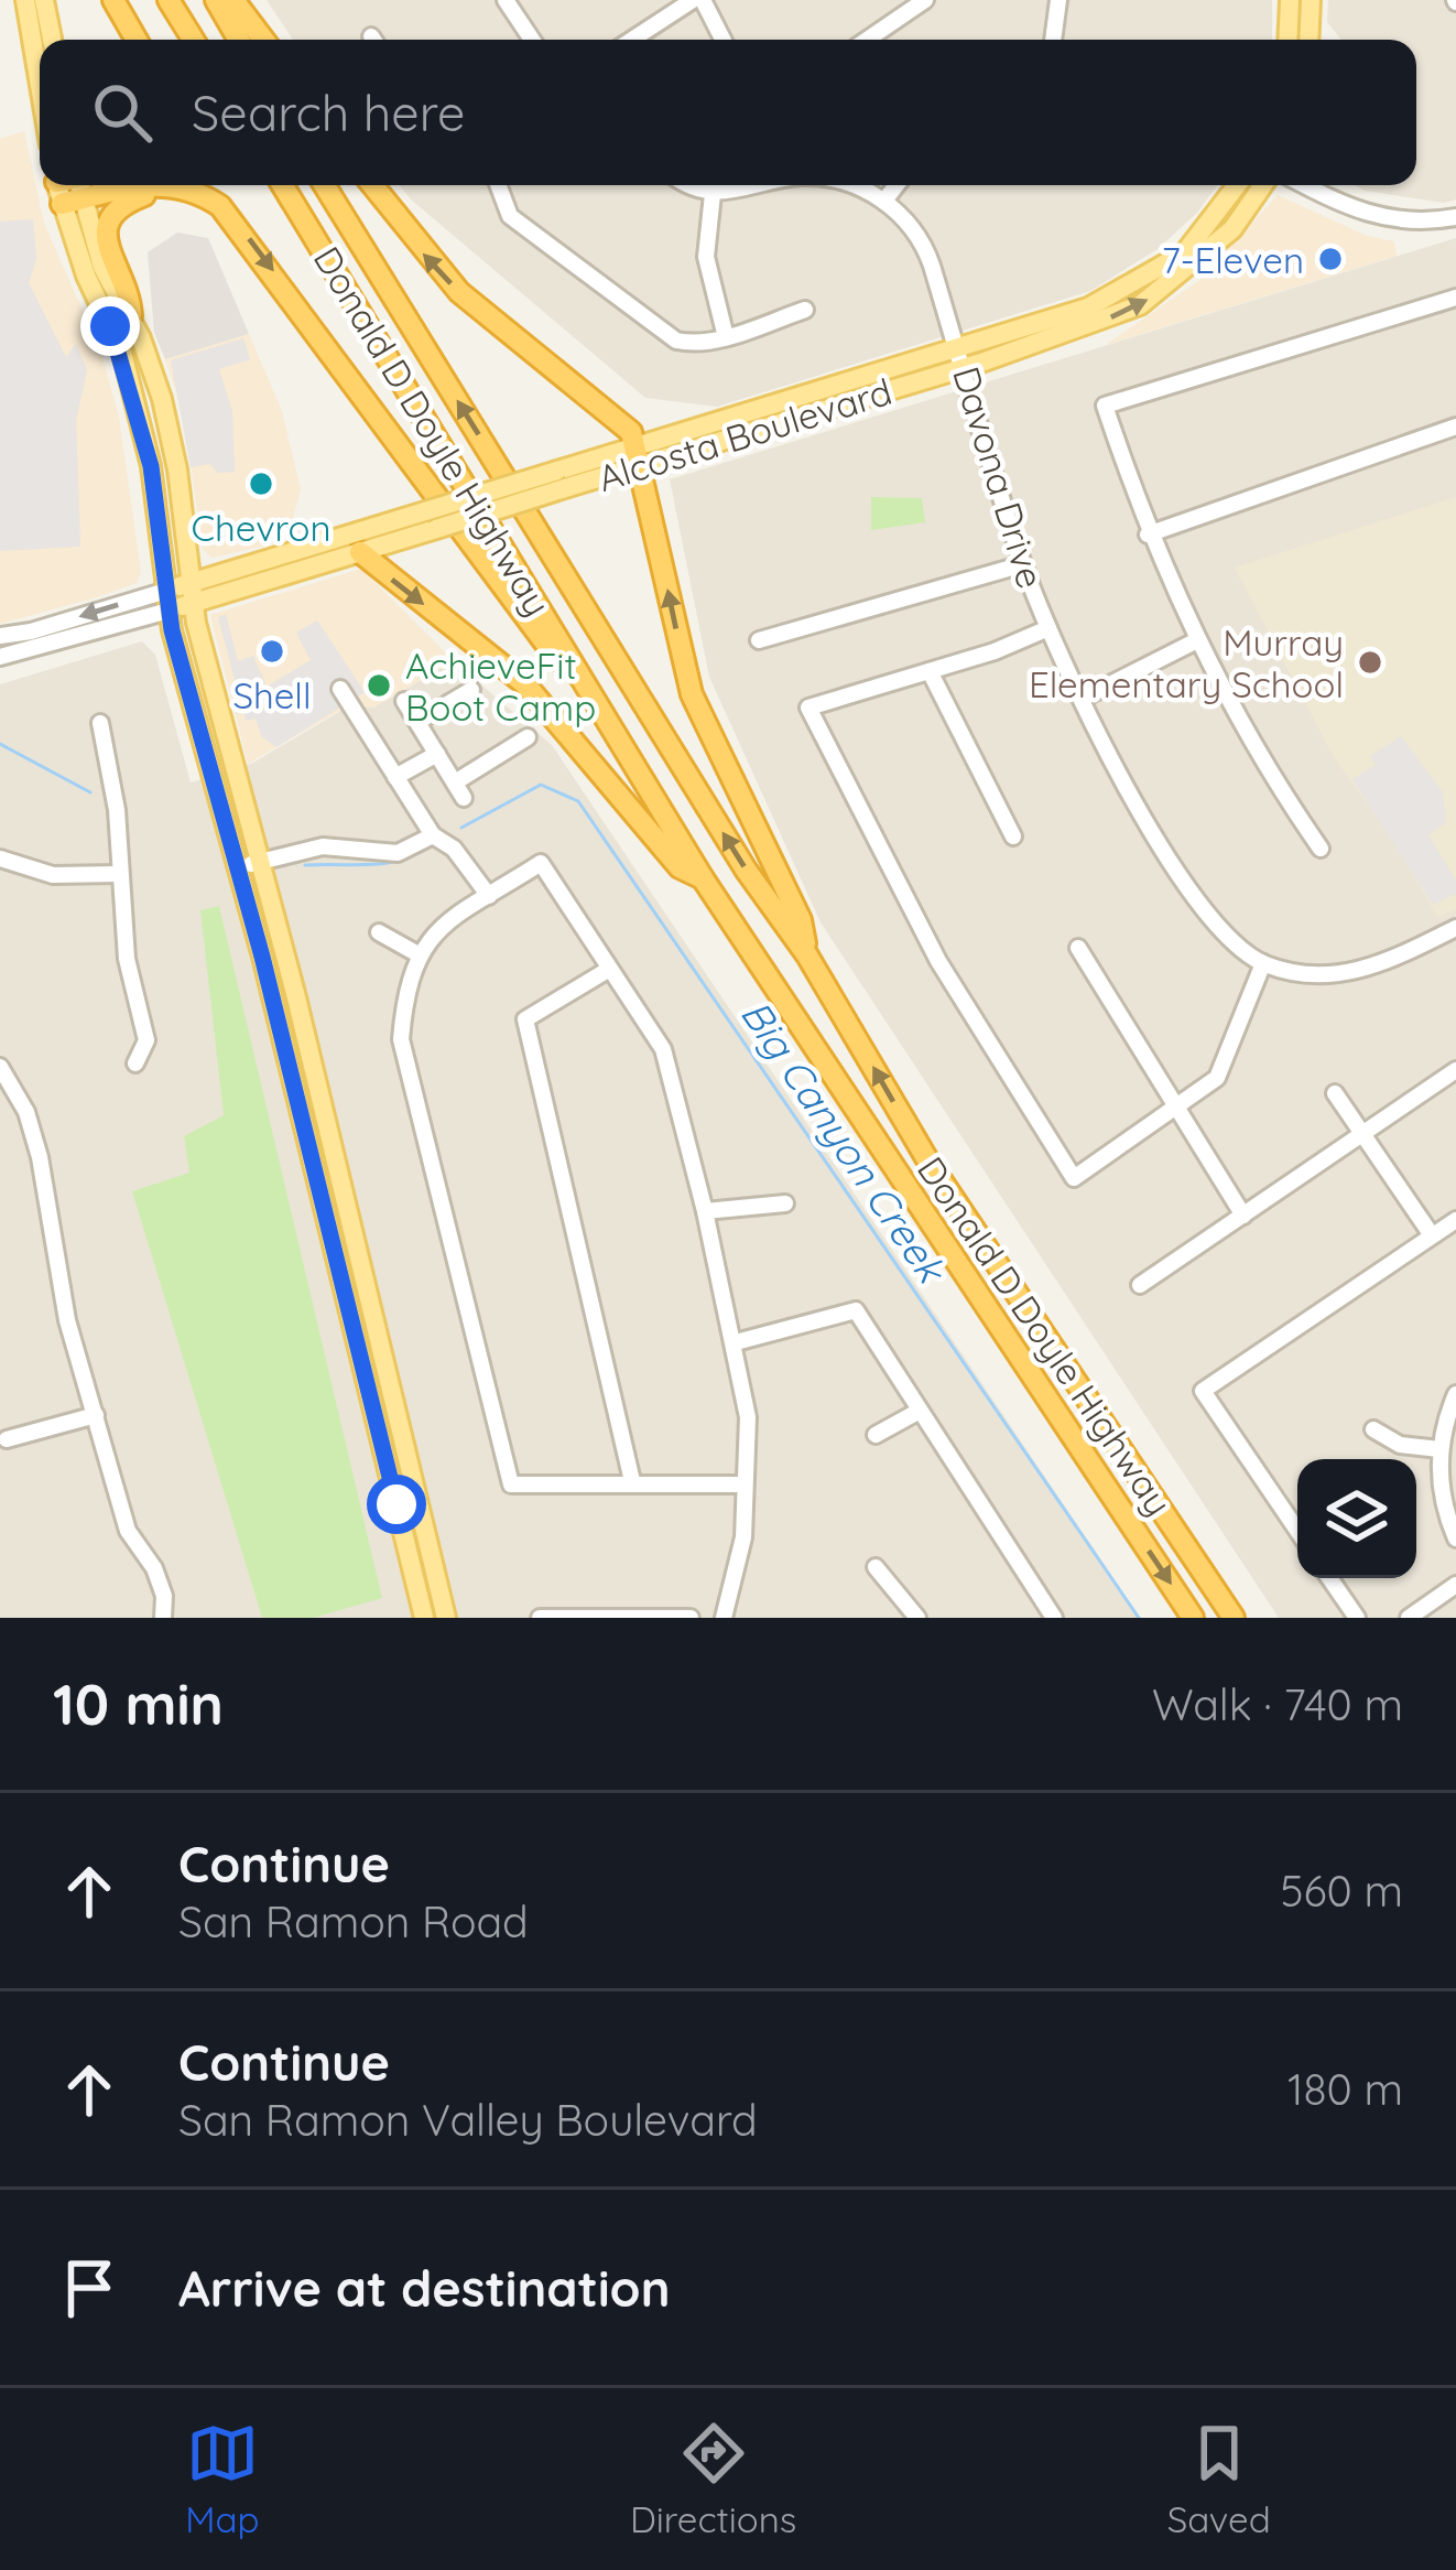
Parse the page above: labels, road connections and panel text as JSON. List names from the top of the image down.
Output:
{
  "streets": {
    "highway": ["Donald D Doyle Highway"],
    "main road": ["Alcosta Boulevard"],
    "street": ["Davona Drive"]
  },
  "crossings": [
    ["Alcosta Boulevard", "Davona Drive"]
  ],
  "water": ["Big Canyon Creek"],
  "places": [
    "7-Eleven",
    "Chevron",
    "Shell",
    "Murray Elementary School",
    "AchieveFit Boot Camp"
  ],
  "page": {
    "search": "Search here",
    "heading": ["10 min", "Walk · 740 m"],
    "list": [
      ["Continue", "San Ramon Road", "560 m"],
      ["Continue", "San Ramon Valley Boulevard", "180 m"],
      "Arrive at destination"
    ],
    "nav": ["Map", "Directions", "Saved"]
  }
}
